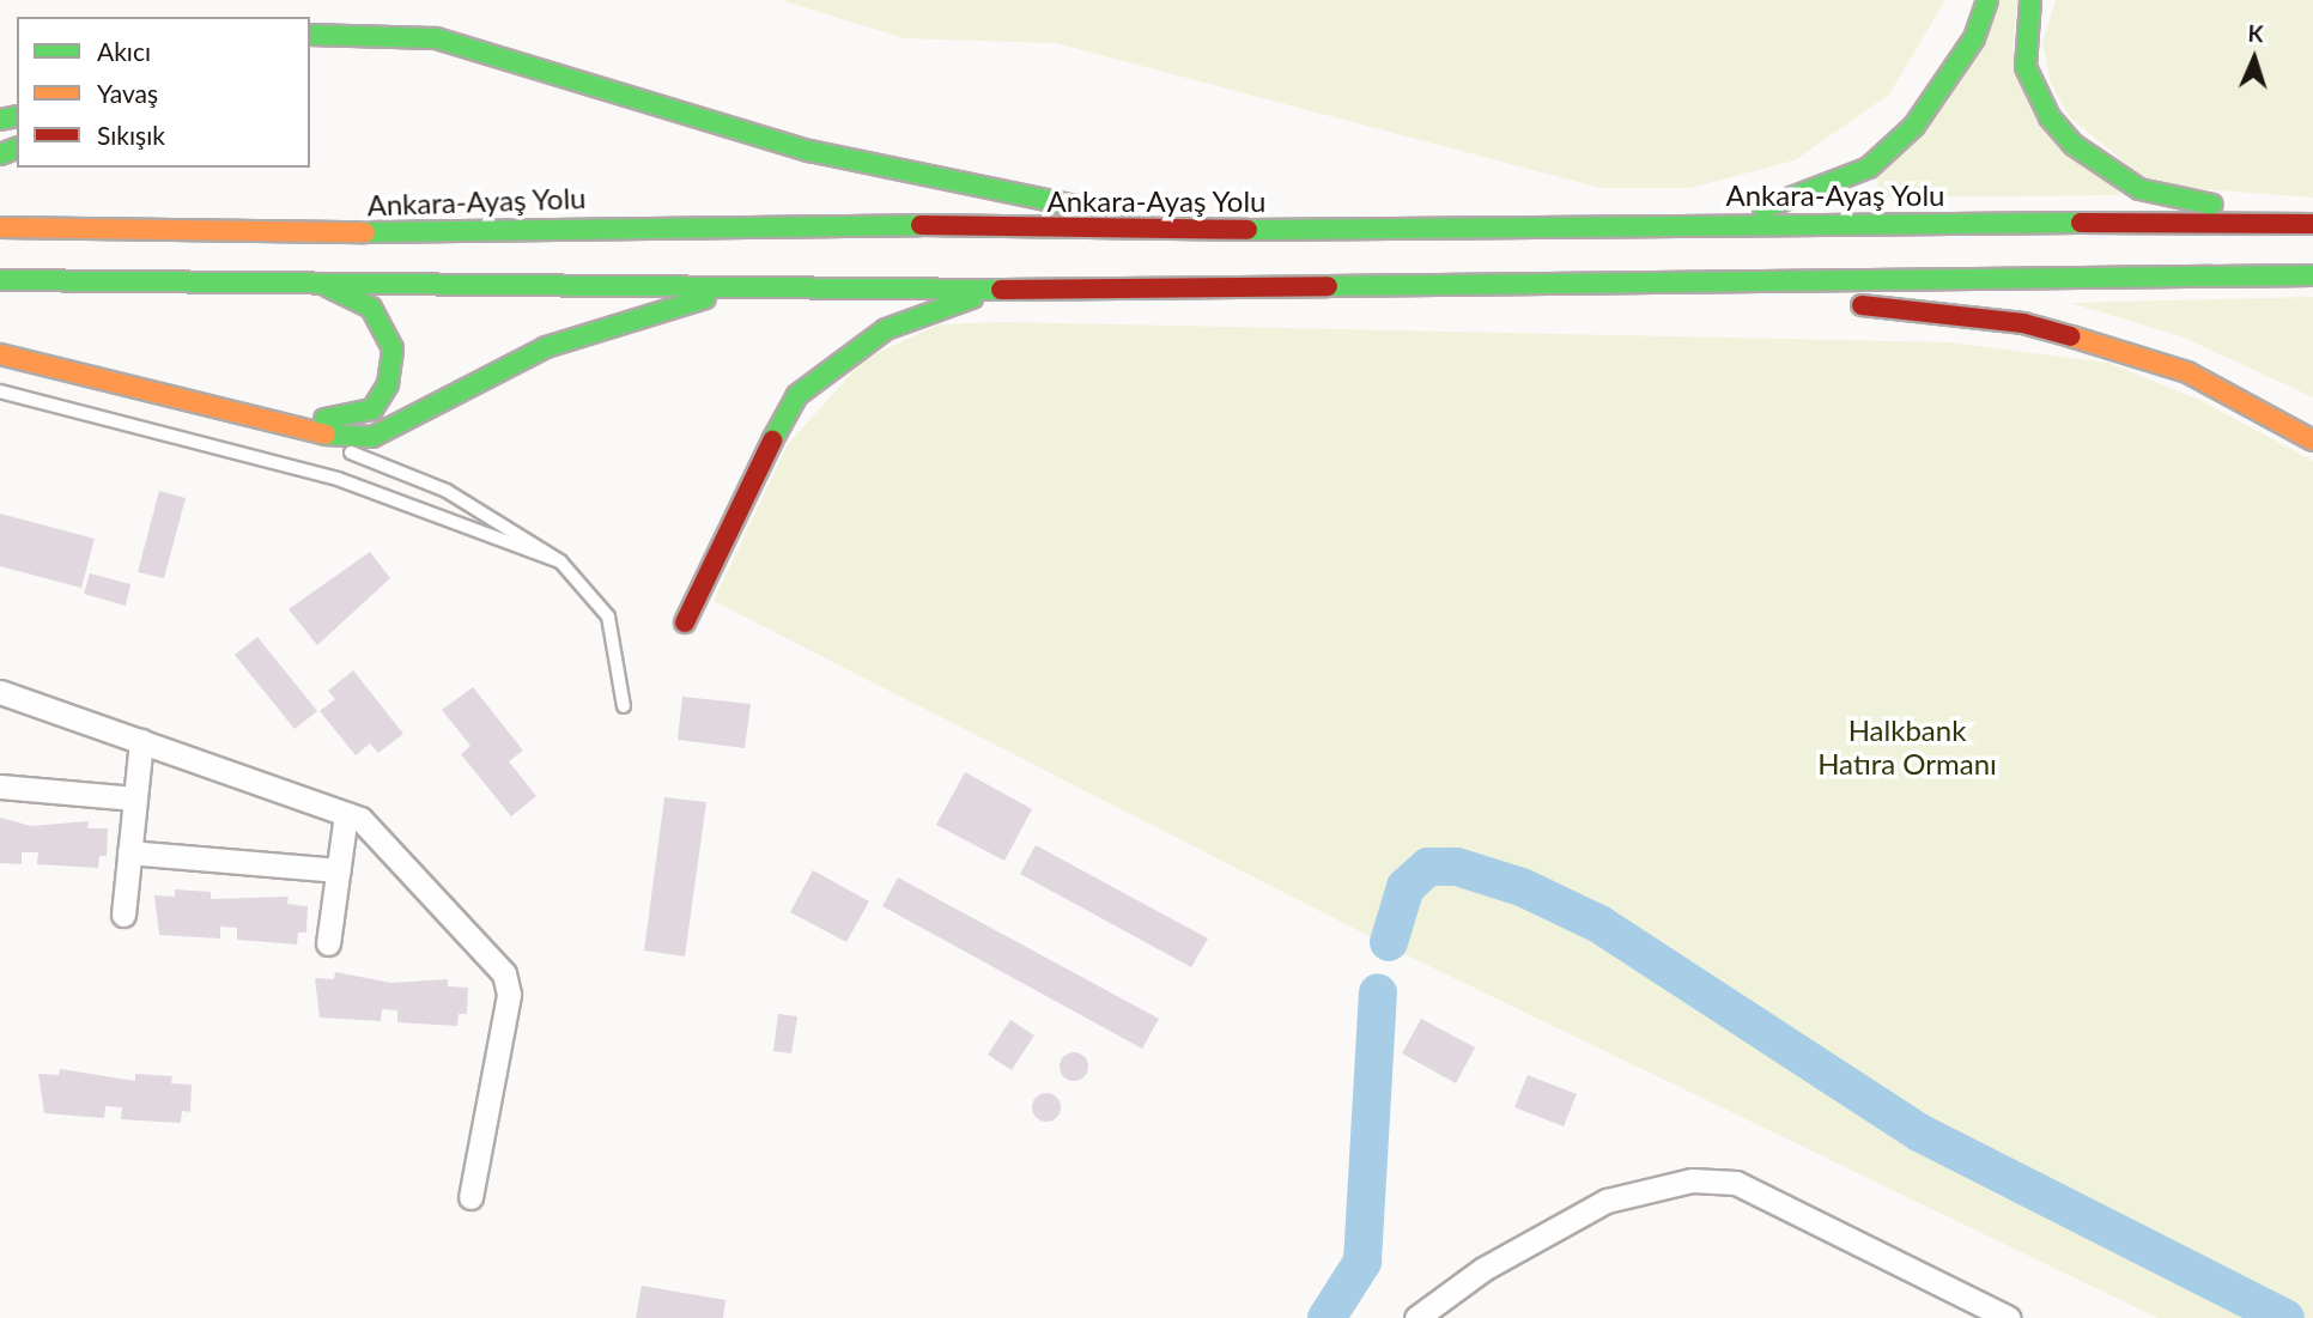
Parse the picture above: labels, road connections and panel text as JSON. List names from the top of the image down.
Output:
{
  "streets": {
    "highway": ["Ankara-Ayaş Yolu"]
  },
  "parks": ["Halkbank Hatıra Ormanı"],
  "legend": ["Akıcı", "Yavaş", "Sıkışık"],
  "north": "top"
}
